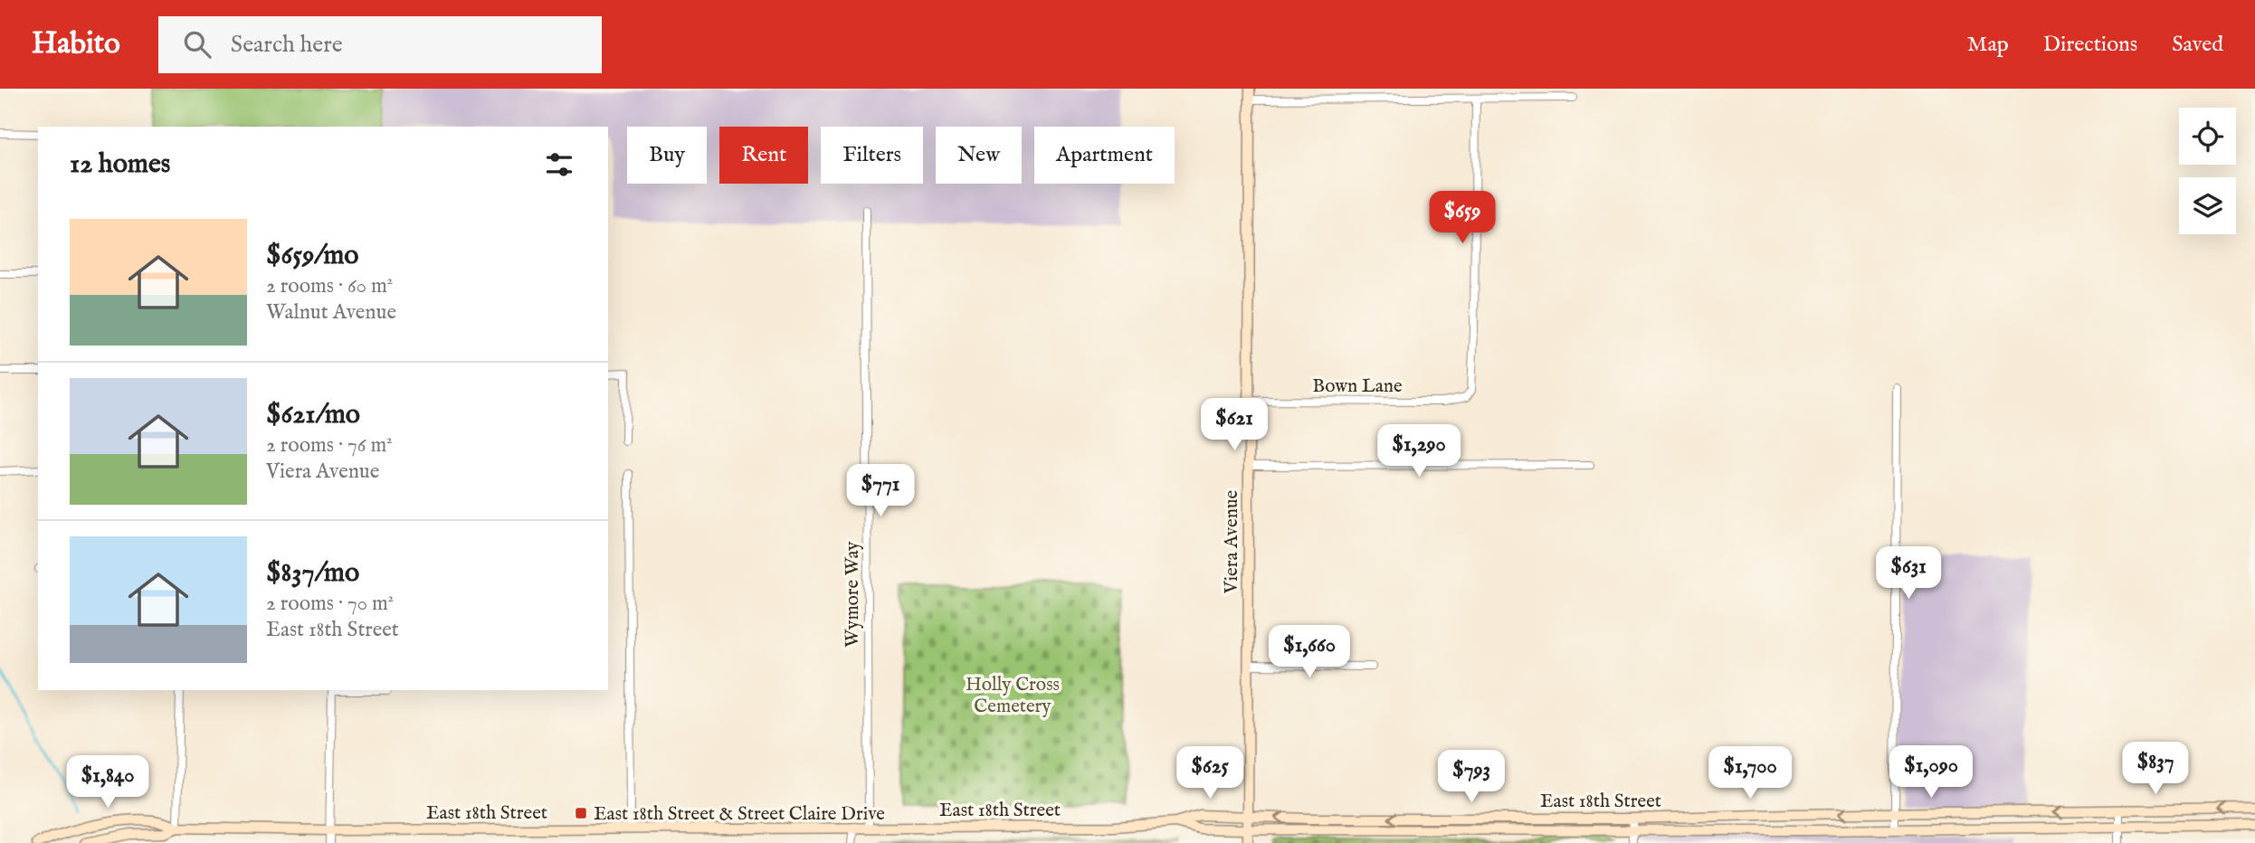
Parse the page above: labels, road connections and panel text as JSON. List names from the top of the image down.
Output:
{
  "streets": {
    "main road": ["Viera Avenue", "East 18th Street"],
    "street": ["Bown Lane", "Wymore Way"]
  },
  "crossings": [
    ["Bown Lane", "Viera Avenue"],
    ["Viera Avenue", "East 18th Street"],
    ["Wymore Way", "East 18th Street"]
  ],
  "parks": ["Holly Cross Cemetery"],
  "places": {
    "transit": ["East 18th Street & Street Claire Drive"]
  },
  "page": {
    "header": "Habito",
    "search": "Search here",
    "nav": ["Map", "Directions", "Saved"],
    "chip": [
      "Buy",
      "Rent",
      "Filters",
      "New",
      "Apartment"
    ],
    "heading": "12 homes",
    "price": [
      "$659",
      "$621",
      "$1,290",
      "$771",
      "$631",
      "$1,660",
      "$837",
      "$1,090",
      "$625",
      "$1,700",
      "$793",
      "$1,840"
    ],
    "list": [
      {
        "name": "$659/mo",
        "note": "2 rooms · 60 m² · Walnut Avenue"
      },
      {
        "name": "$621/mo",
        "note": "2 rooms · 76 m² · Viera Avenue"
      },
      {
        "name": "$837/mo",
        "note": "2 rooms · 70 m² · East 18th Street"
      }
    ]
  }
}
